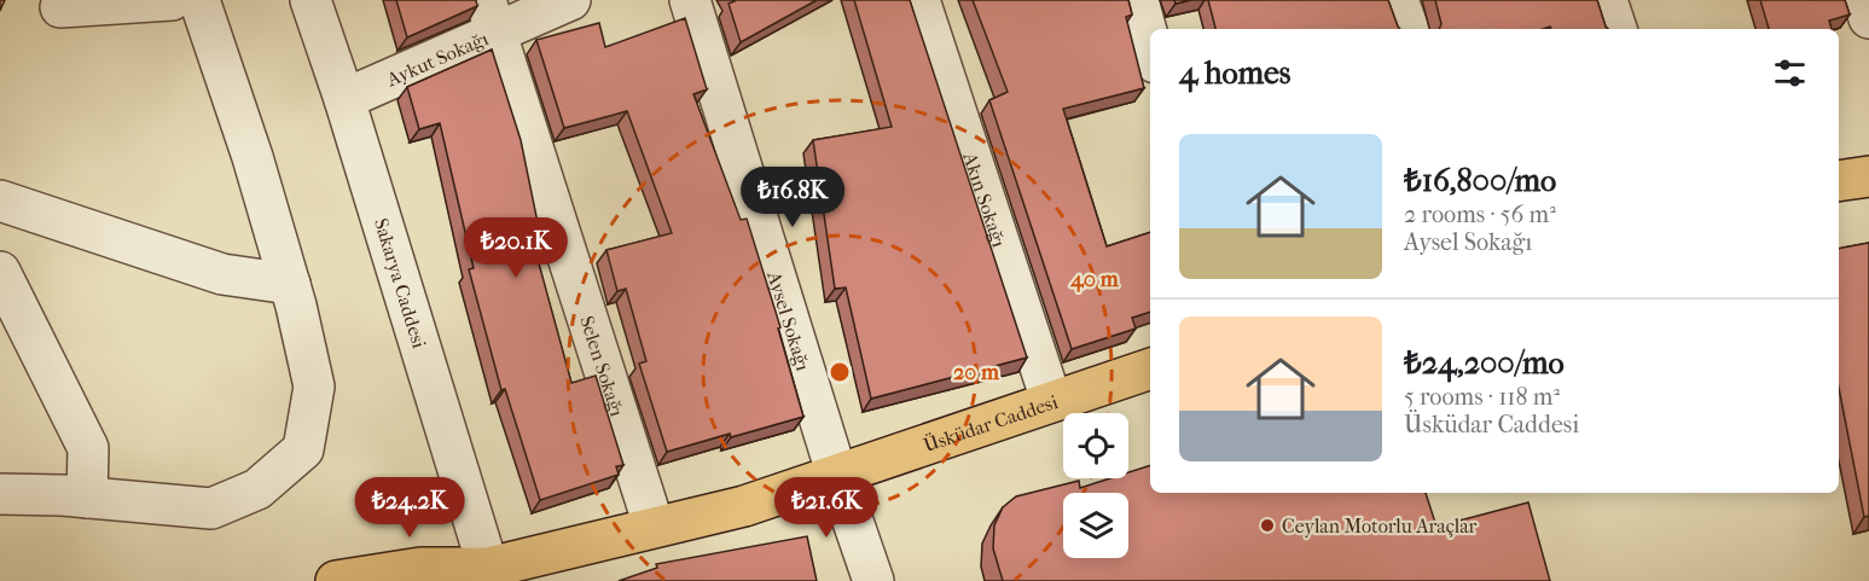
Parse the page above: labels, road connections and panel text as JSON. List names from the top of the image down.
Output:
{
  "streets": {
    "main road": ["Üsküdar Caddesi"],
    "street": [
      "Aykut Sokağı",
      "Akın Sokağı",
      "Sakarya Caddesi",
      "Aysel Sokağı",
      "Selen Sokağı"
    ]
  },
  "crossings": [
    ["Aykut Sokağı", "Sakarya Caddesi"],
    ["Aykut Sokağı", "Selen Sokağı"],
    ["Akın Sokağı", "Üsküdar Caddesi"],
    ["Sakarya Caddesi", "Üsküdar Caddesi"],
    ["Aysel Sokağı", "Üsküdar Caddesi"],
    ["Selen Sokağı", "Üsküdar Caddesi"]
  ],
  "places": ["Ceylan Motorlu Araçlar"],
  "page": {
    "heading": "4 homes",
    "list": [
      {
        "name": "₺16,800/mo",
        "note": "2 rooms · 56 m² · Aysel Sokağı"
      },
      {
        "name": "₺24,200/mo",
        "note": "5 rooms · 118 m² · Üsküdar Caddesi"
      }
    ],
    "price": [
      "₺16.8K",
      "₺20.1K",
      "₺24.2K",
      "₺21.6K"
    ]
  },
  "rings": ["40 m", "20 m"]
}
